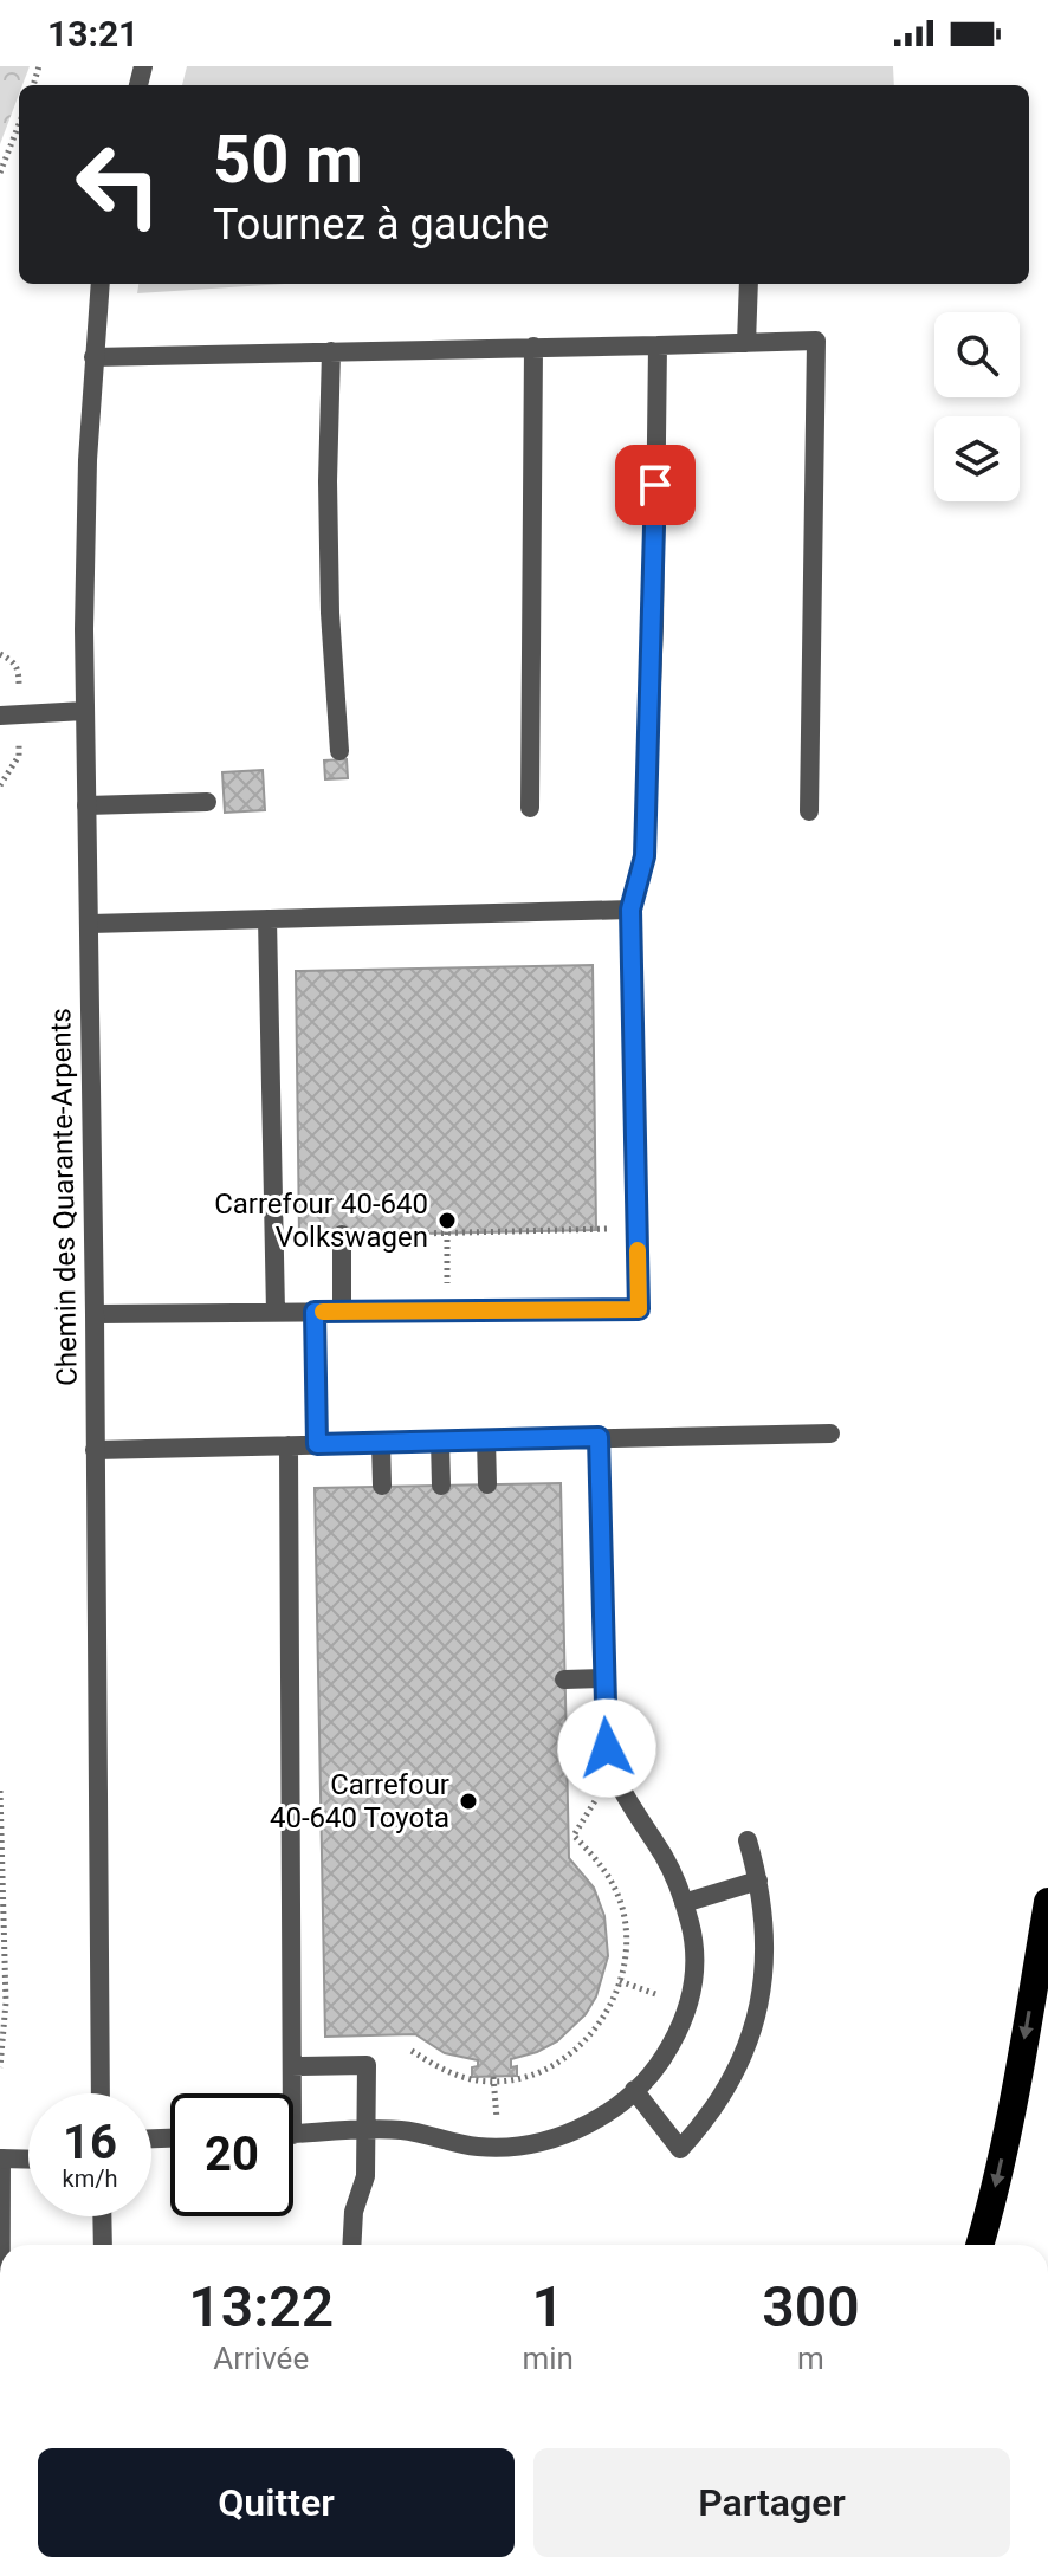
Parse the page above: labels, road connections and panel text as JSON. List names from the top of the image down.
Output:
{
  "streets": {
    "street": ["Chemin des Quarante-Arpents"]
  },
  "places": ["Carrefour 40-640 Volkswagen", "Carrefour 40-640 Toyota"],
  "page": {
    "status": "13:21",
    "turn": ["50 m", "Tournez à gauche"],
    "speed": "16 km/h",
    "limit": "20",
    "eta": [
      "13:22",
      "Arrivée",
      "1",
      "min",
      "300",
      "m"
    ],
    "buttons": ["Quitter", "Partager"]
  }
}
